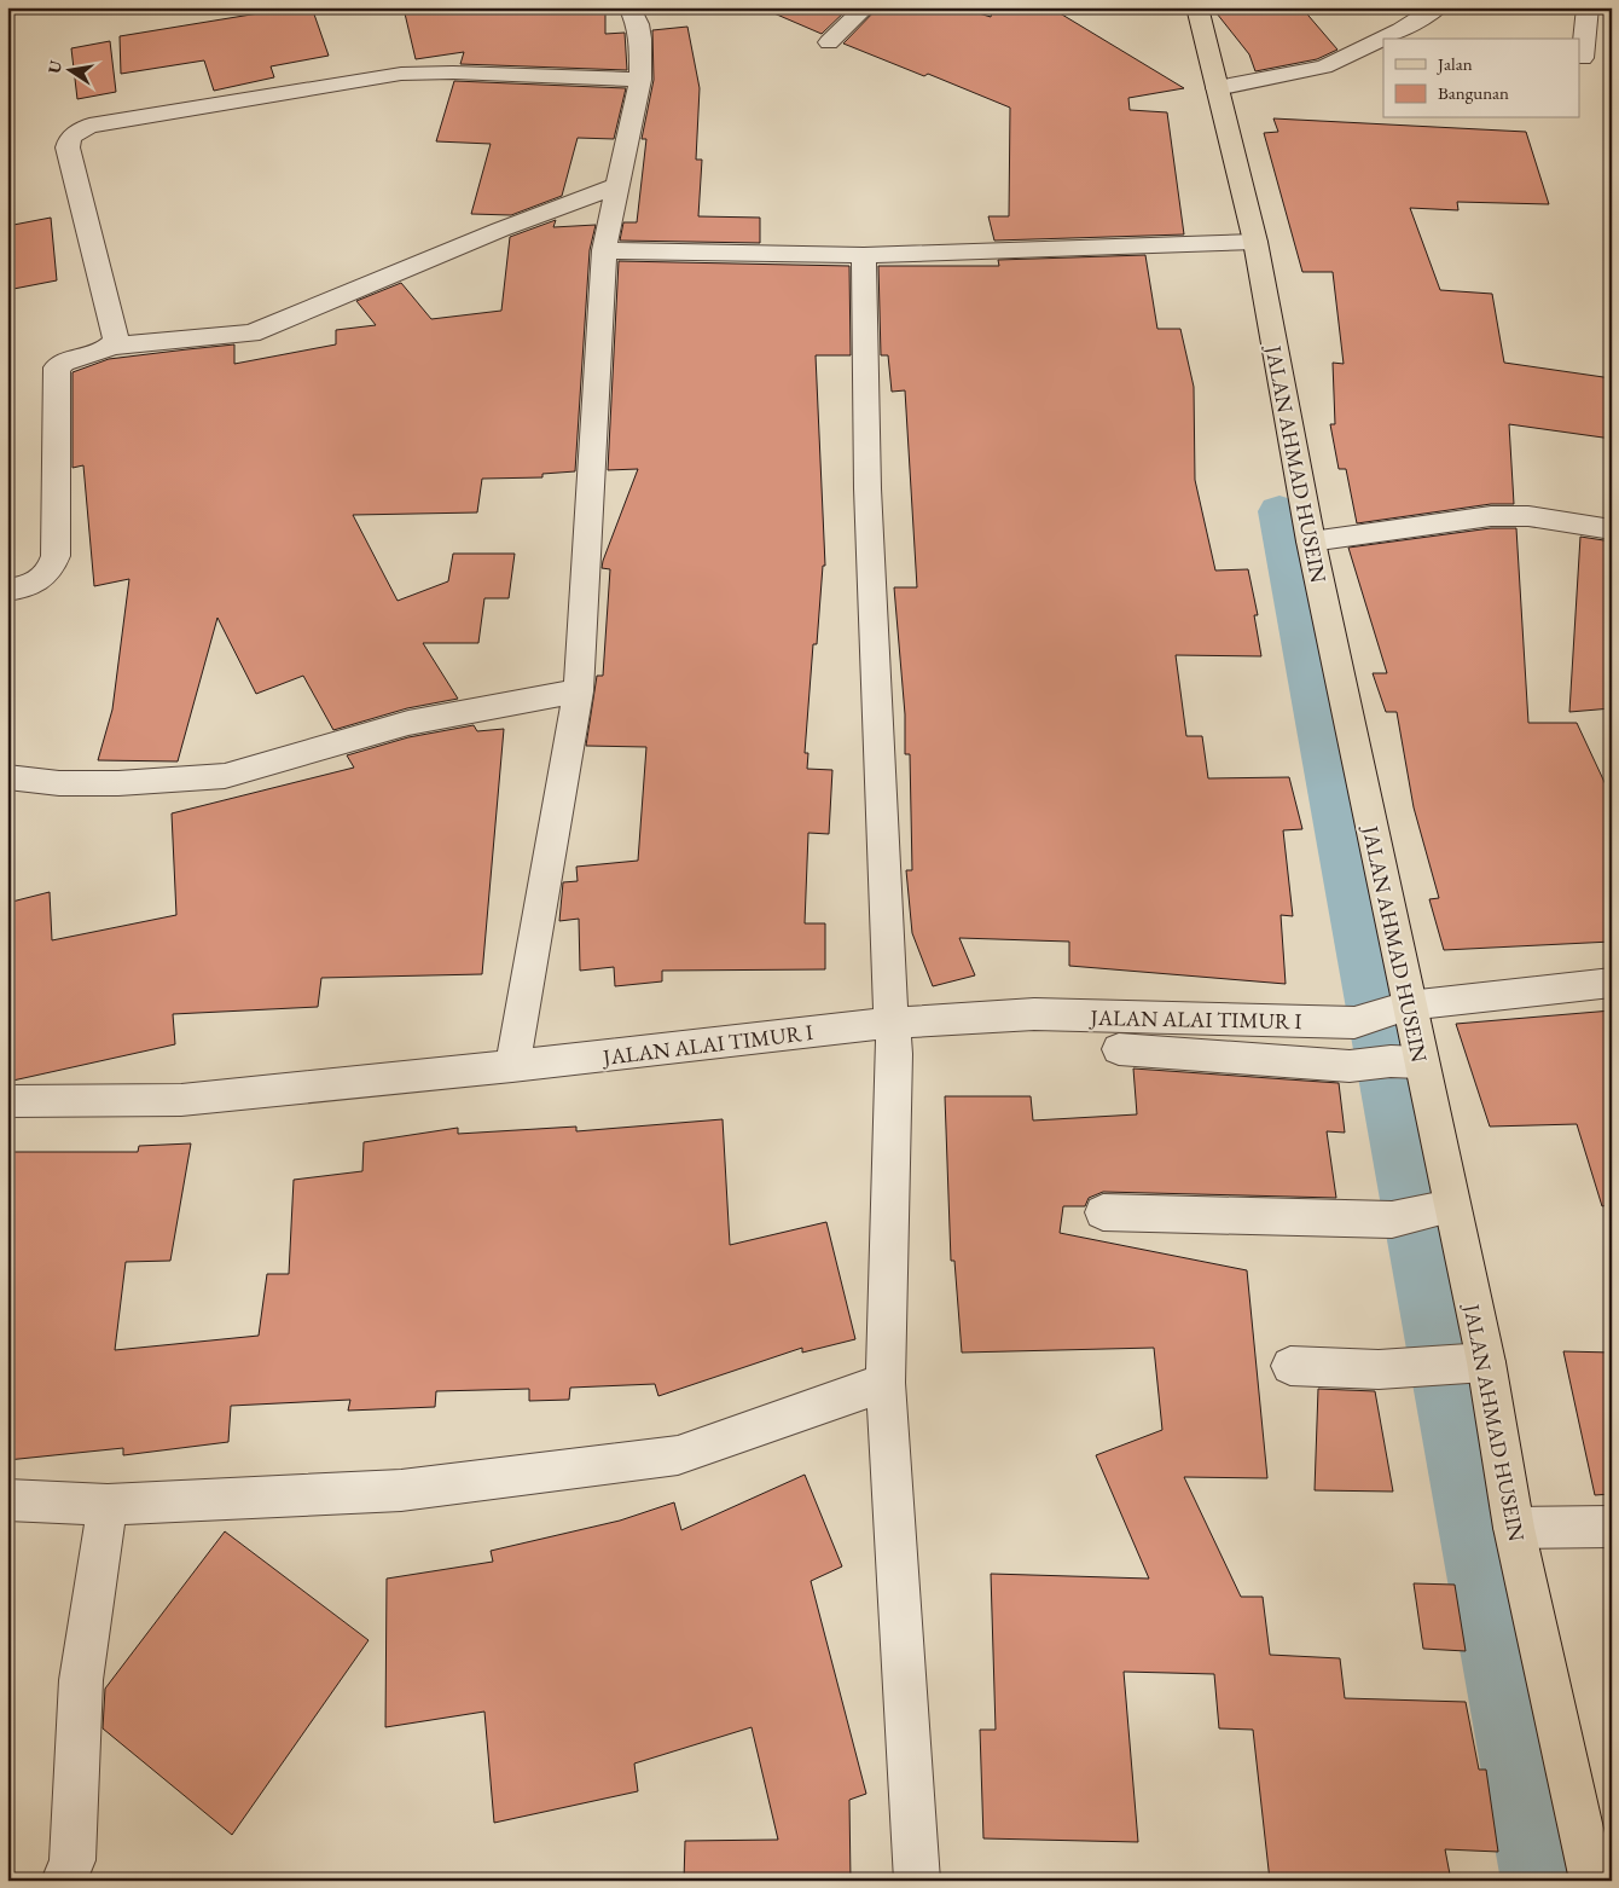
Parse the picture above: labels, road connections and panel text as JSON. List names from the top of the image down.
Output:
{
  "streets": {
    "main road": ["JALAN AHMAD HUSEIN"],
    "street": ["JALAN ALAI TIMUR I"]
  },
  "crossings": [
    ["JALAN AHMAD HUSEIN", "JALAN ALAI TIMUR I"]
  ],
  "legend": ["Jalan", "Bangunan"],
  "north": "left"
}
